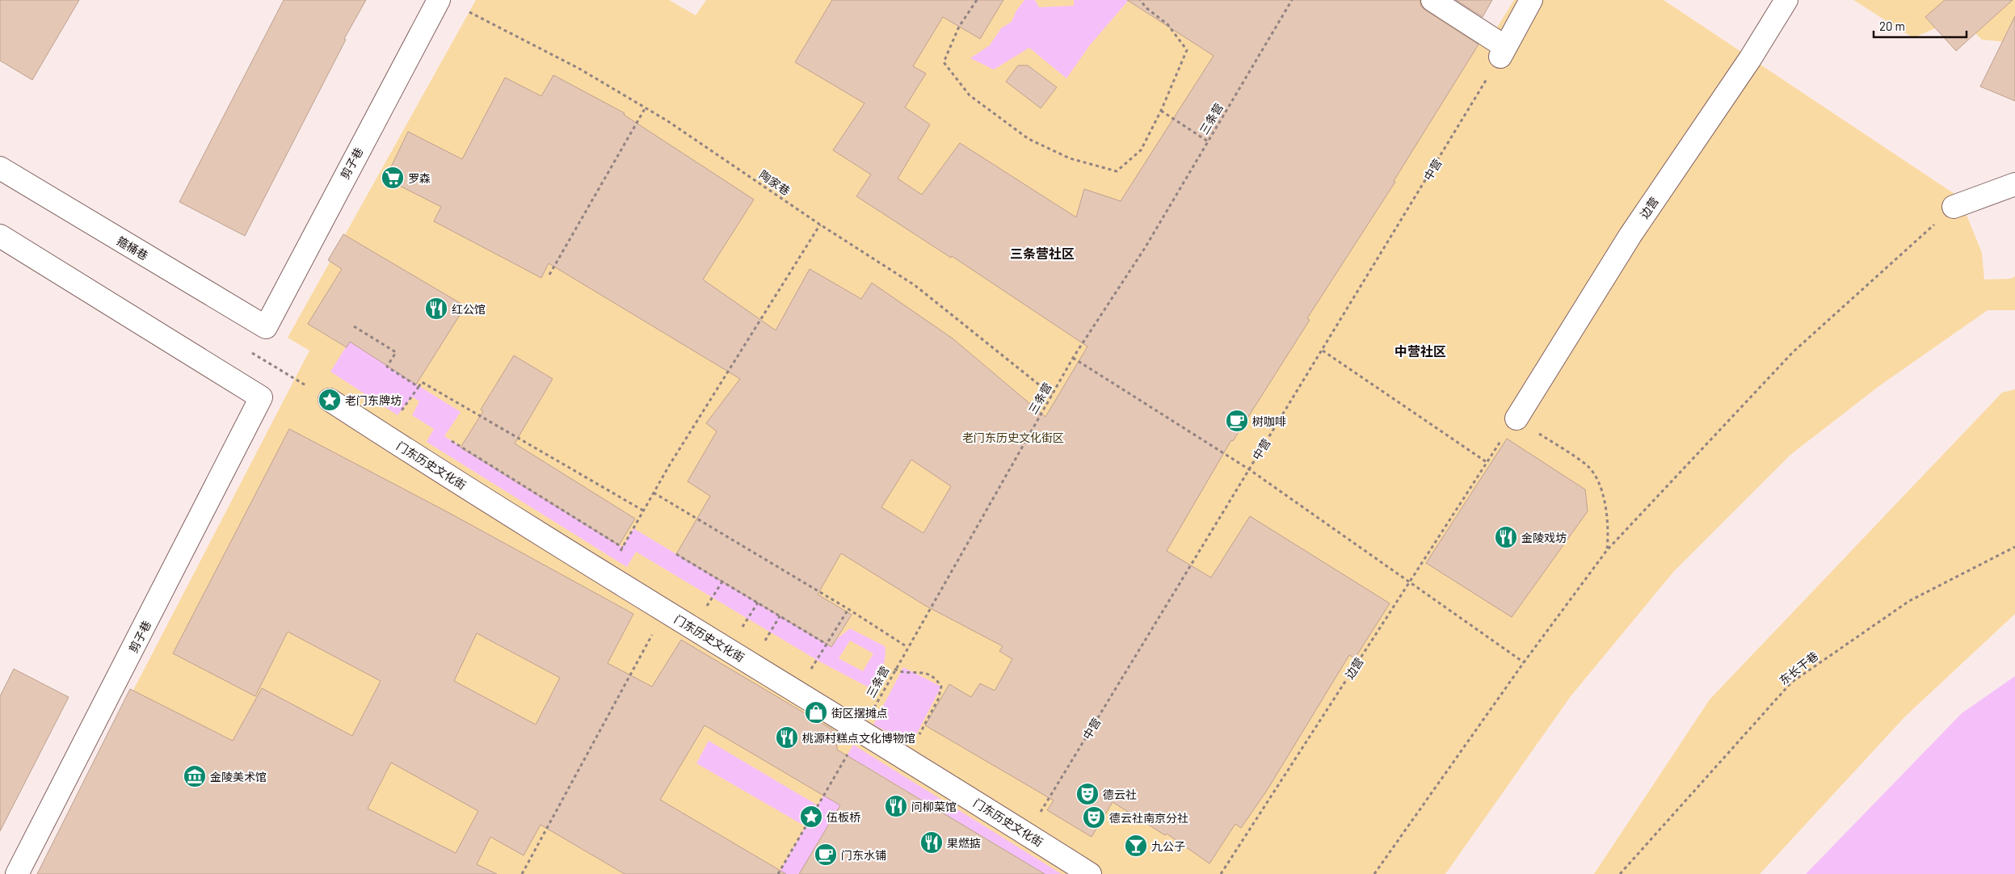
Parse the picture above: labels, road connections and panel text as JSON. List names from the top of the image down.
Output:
{
  "streets": {
    "street": [
      "剪子巷",
      "边营",
      "箍桶巷",
      "门东历史文化街"
    ],
    "path": [
      "三条营",
      "中营",
      "陶家巷",
      "东长干巷"
    ]
  },
  "crossings": [
    ["三条营", "陶家巷"],
    ["三条营", "门东历史文化街"],
    ["剪子巷", "箍桶巷"],
    ["中营", "边营"],
    ["中营", "门东历史文化街"]
  ],
  "districts": ["三条营社区", "中营社区"],
  "parks": ["老门东历史文化街区"],
  "places": {
    "supermarket": ["罗森"],
    "restaurant": [
      "红公馆",
      "金陵戏坊",
      "桃源村糕点文化博物馆",
      "问柳菜馆",
      "果燃掂"
    ],
    "place": ["老门东牌坊", "伍板桥"],
    "cafe": ["树咖啡", "门东水铺"],
    "shop": ["街区摆摊点"],
    "museum": ["金陵美术馆"],
    "theatre": ["德云社", "德云社南京分社"],
    "bar": ["九公子"]
  },
  "scale_bar": "20 m"
}
